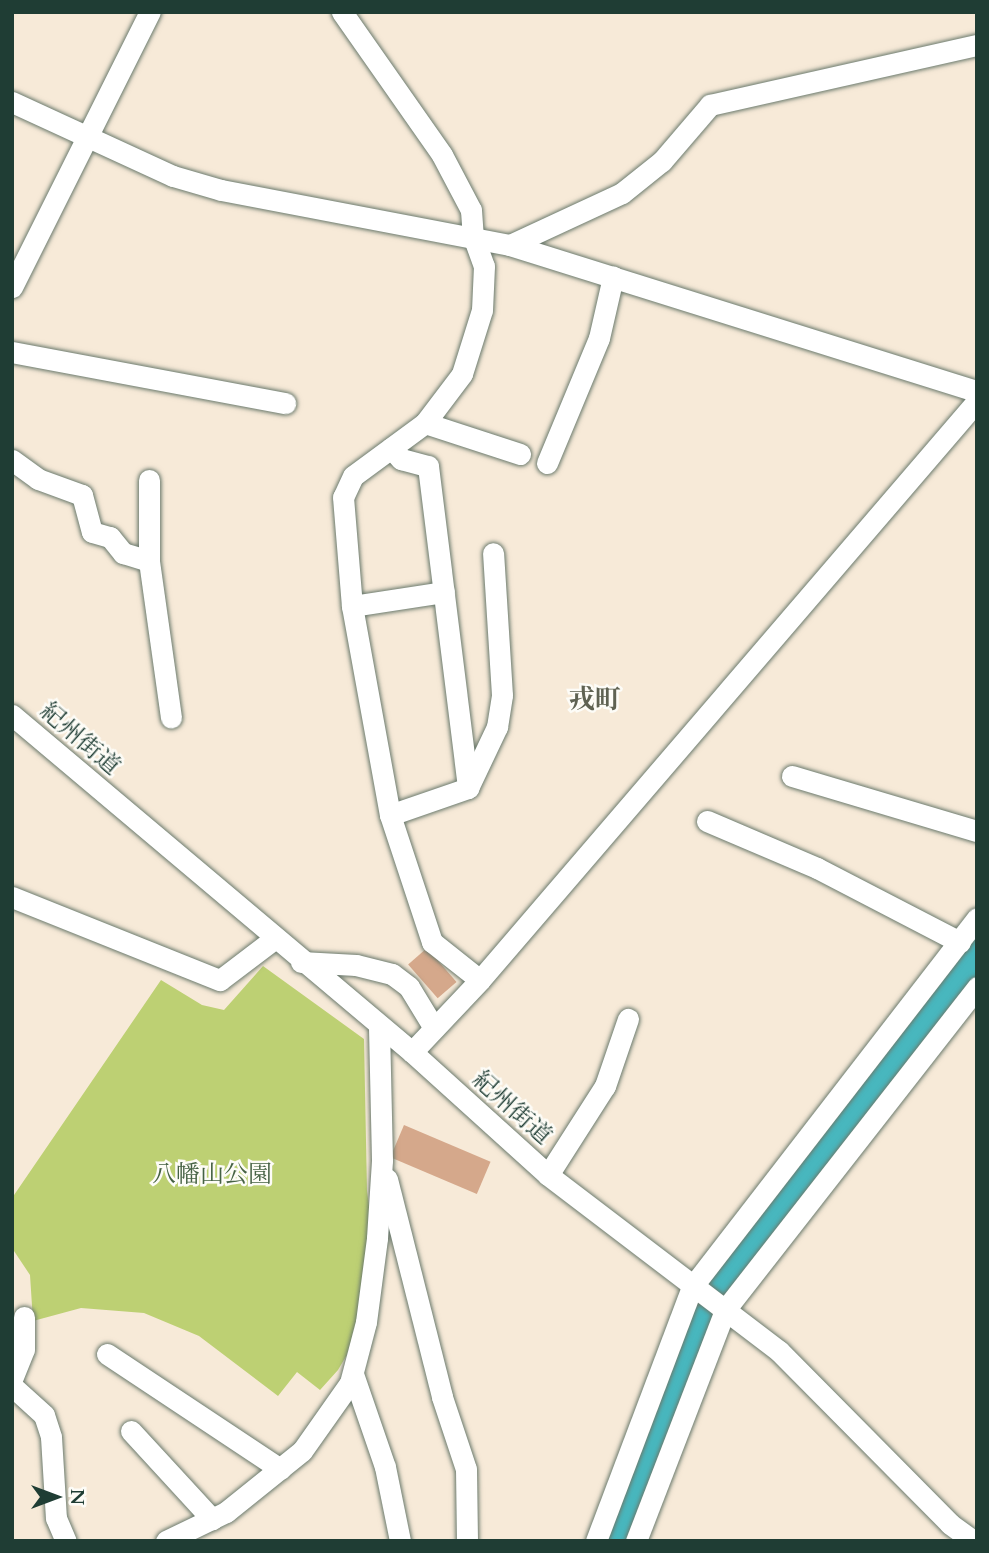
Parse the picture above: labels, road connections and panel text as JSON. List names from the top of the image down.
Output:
{
  "streets": {
    "street": ["紀州街道"]
  },
  "districts": ["戎町"],
  "parks": ["八幡山公園"],
  "north": "right"
}
